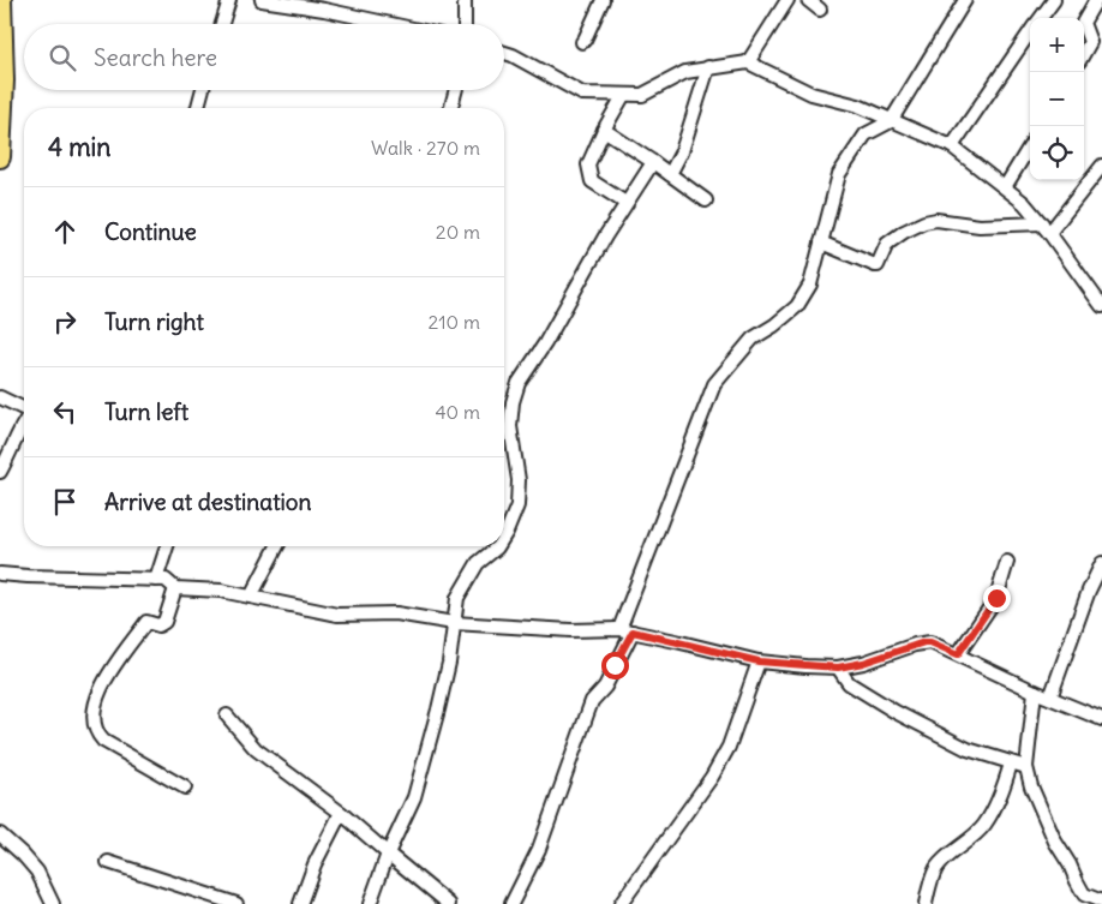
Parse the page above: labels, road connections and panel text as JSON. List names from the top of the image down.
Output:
{
  "page": {
    "map_buttons": ["+", "−"],
    "search": "Search here",
    "heading": ["4 min", "Walk · 270 m"],
    "list": [
      ["Continue", "20 m"],
      ["Turn right", "210 m"],
      ["Turn left", "40 m"],
      "Arrive at destination"
    ]
  }
}
